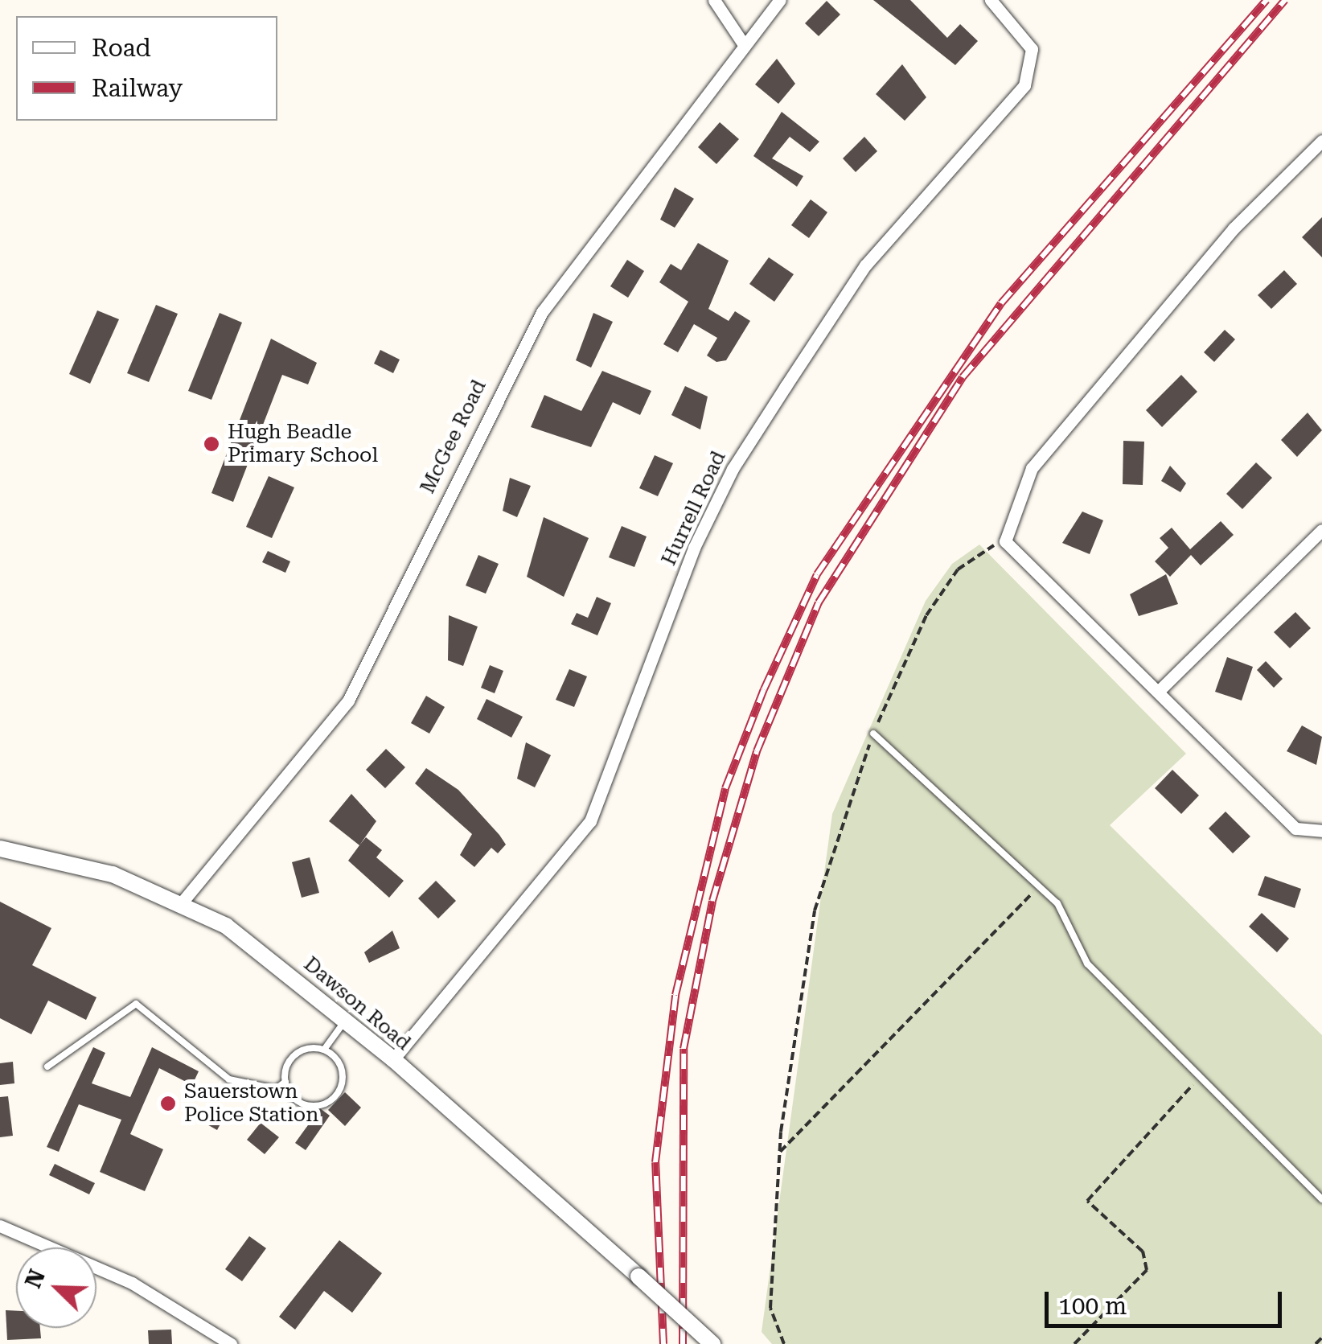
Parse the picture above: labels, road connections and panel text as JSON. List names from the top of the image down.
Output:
{
  "streets": {
    "street": ["McGee Road", "Hurrell Road", "Dawson Road"]
  },
  "crossings": [
    ["McGee Road", "Dawson Road"],
    ["Hurrell Road", "Dawson Road"]
  ],
  "places": ["Hugh Beadle Primary School", "Sauerstown Police Station"],
  "legend": ["Road", "Railway"],
  "scale_bar": "100 m",
  "north": "top left"
}
